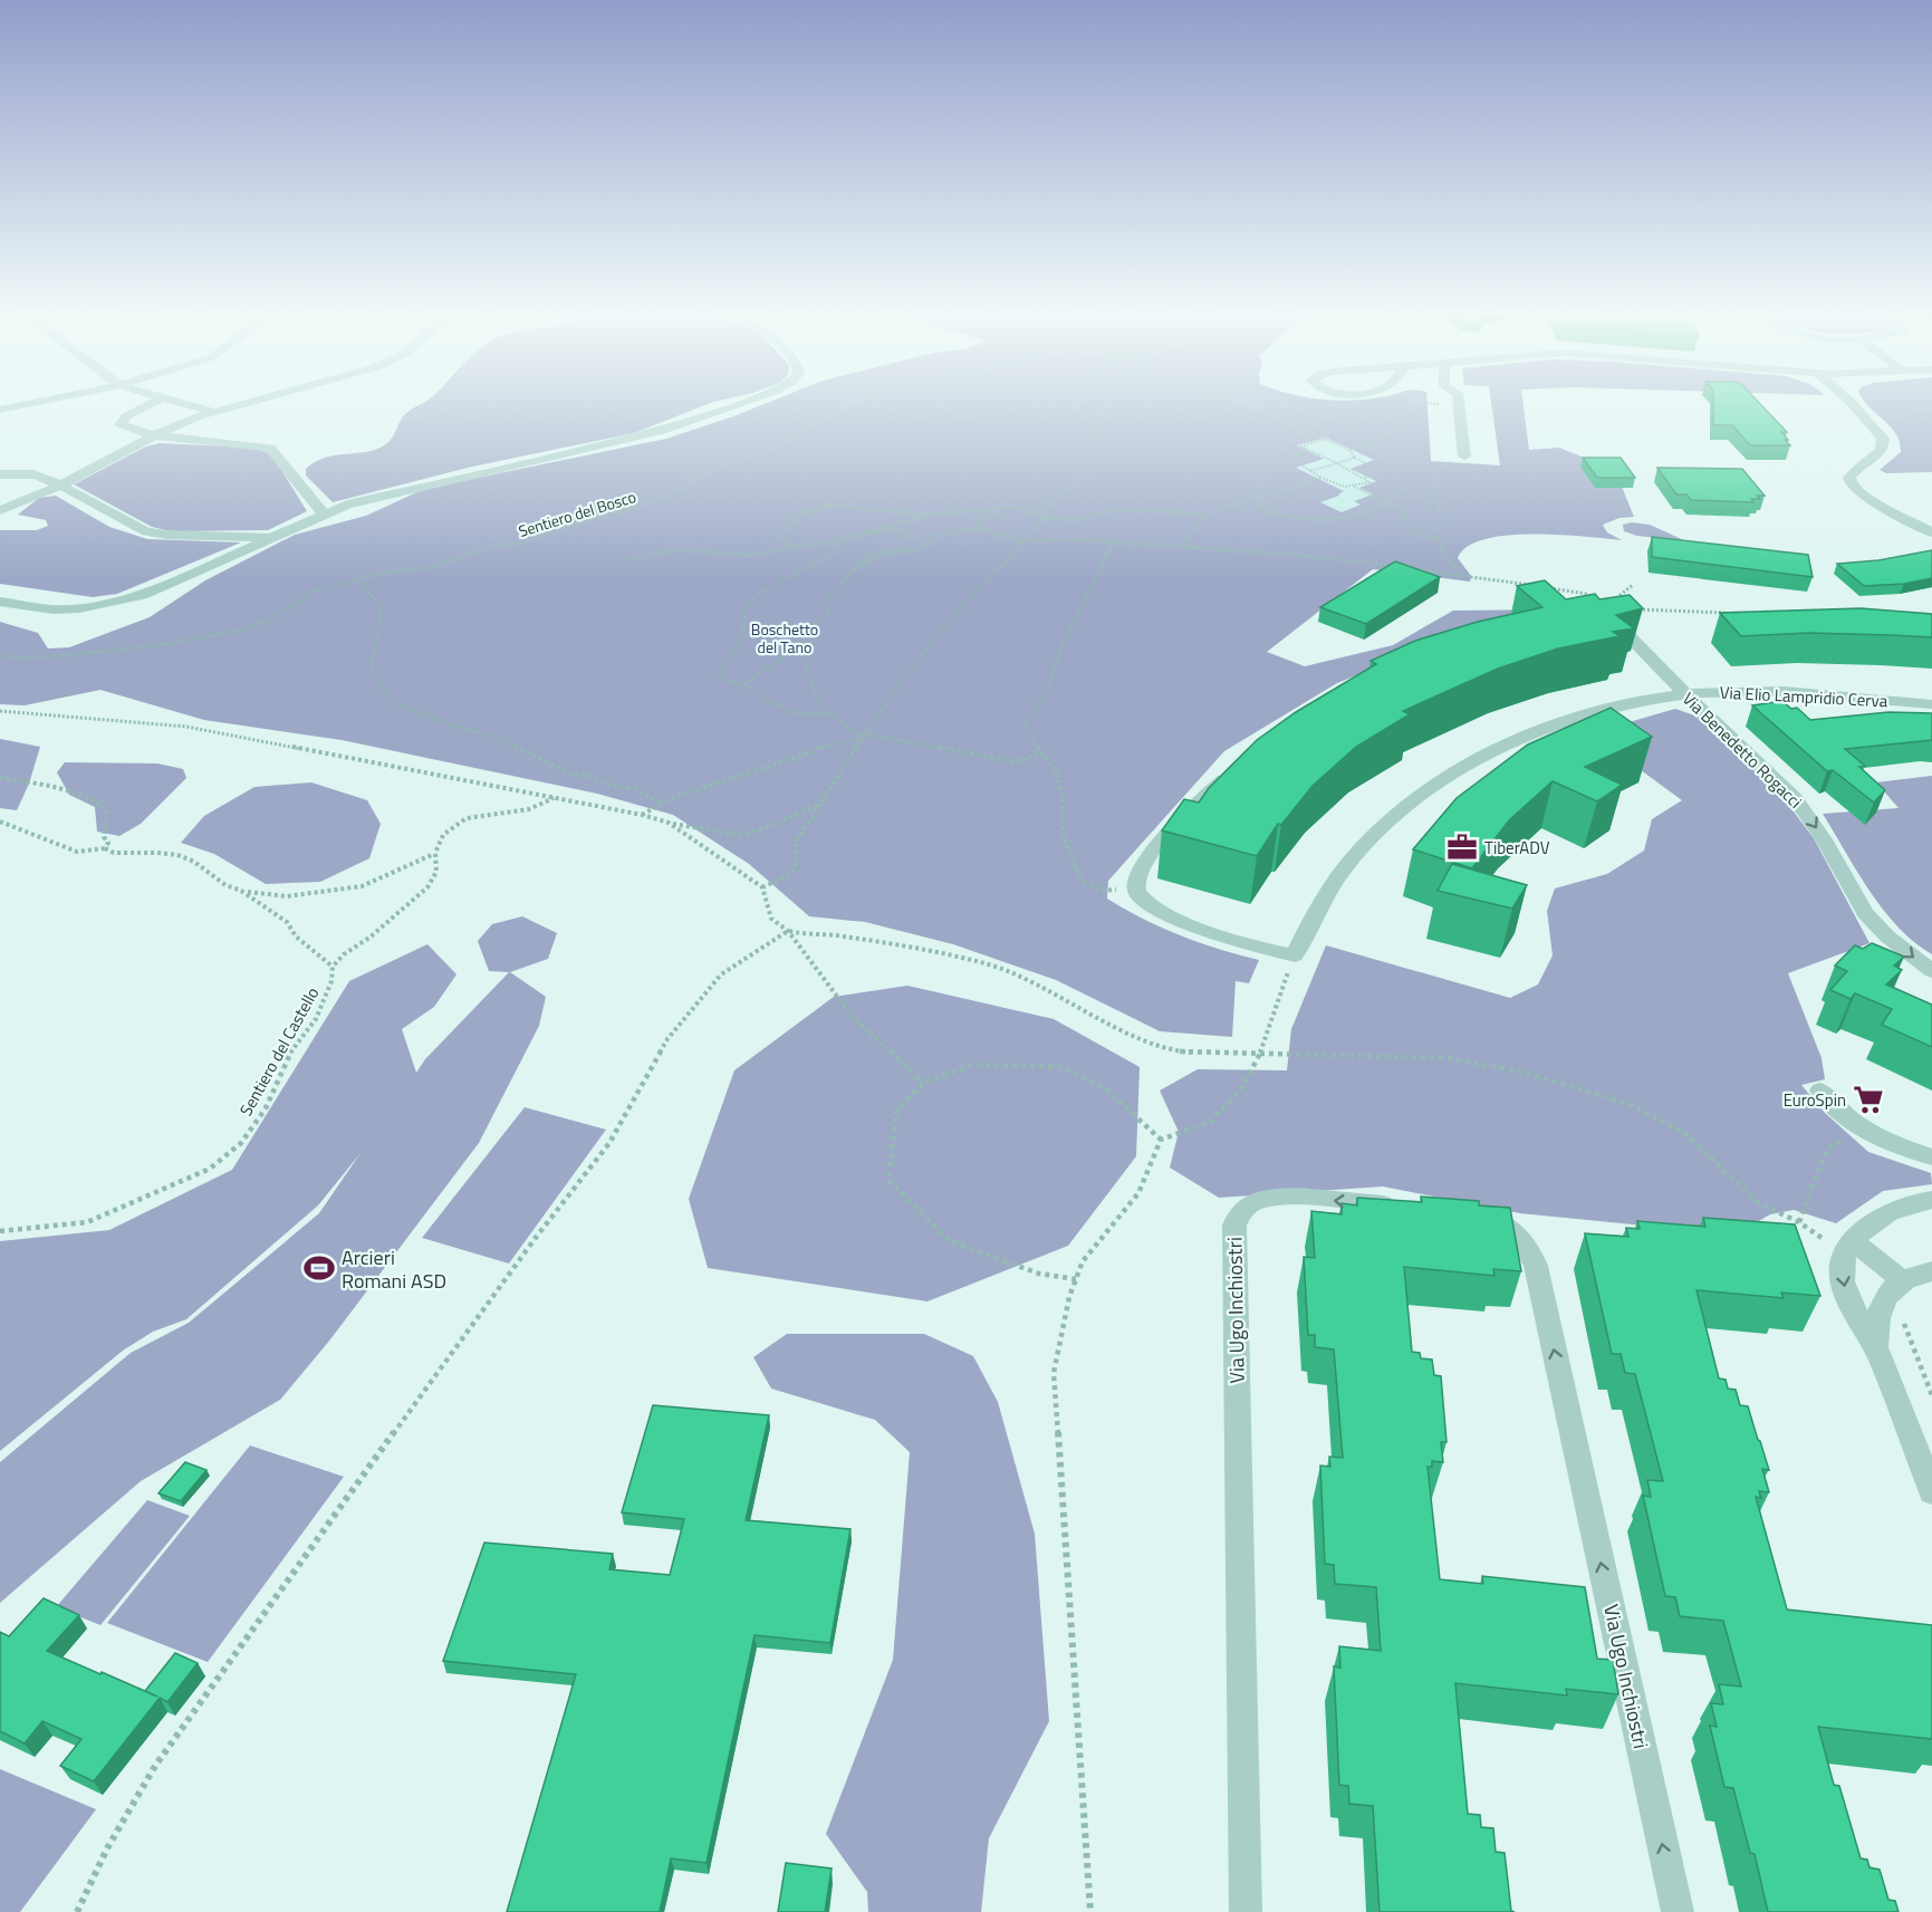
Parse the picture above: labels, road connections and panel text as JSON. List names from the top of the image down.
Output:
{
  "streets": {
    "street": ["Via Elio Lampridio Cerva", "Via Benedetto Rogacci", "Via Ugo Inchiostri"],
    "path": ["Sentiero del Bosco", "Sentiero del Castello"]
  },
  "crossings": [
    ["Via Elio Lampridio Cerva", "Via Benedetto Rogacci"]
  ],
  "one_way": ["Via Benedetto Rogacci"],
  "parks": ["Boschetto del Tano"],
  "places": {
    "office": ["TiberADV"],
    "supermarket": ["EuroSpin"],
    "sports": ["Arcieri Romani ASD"]
  }
}
